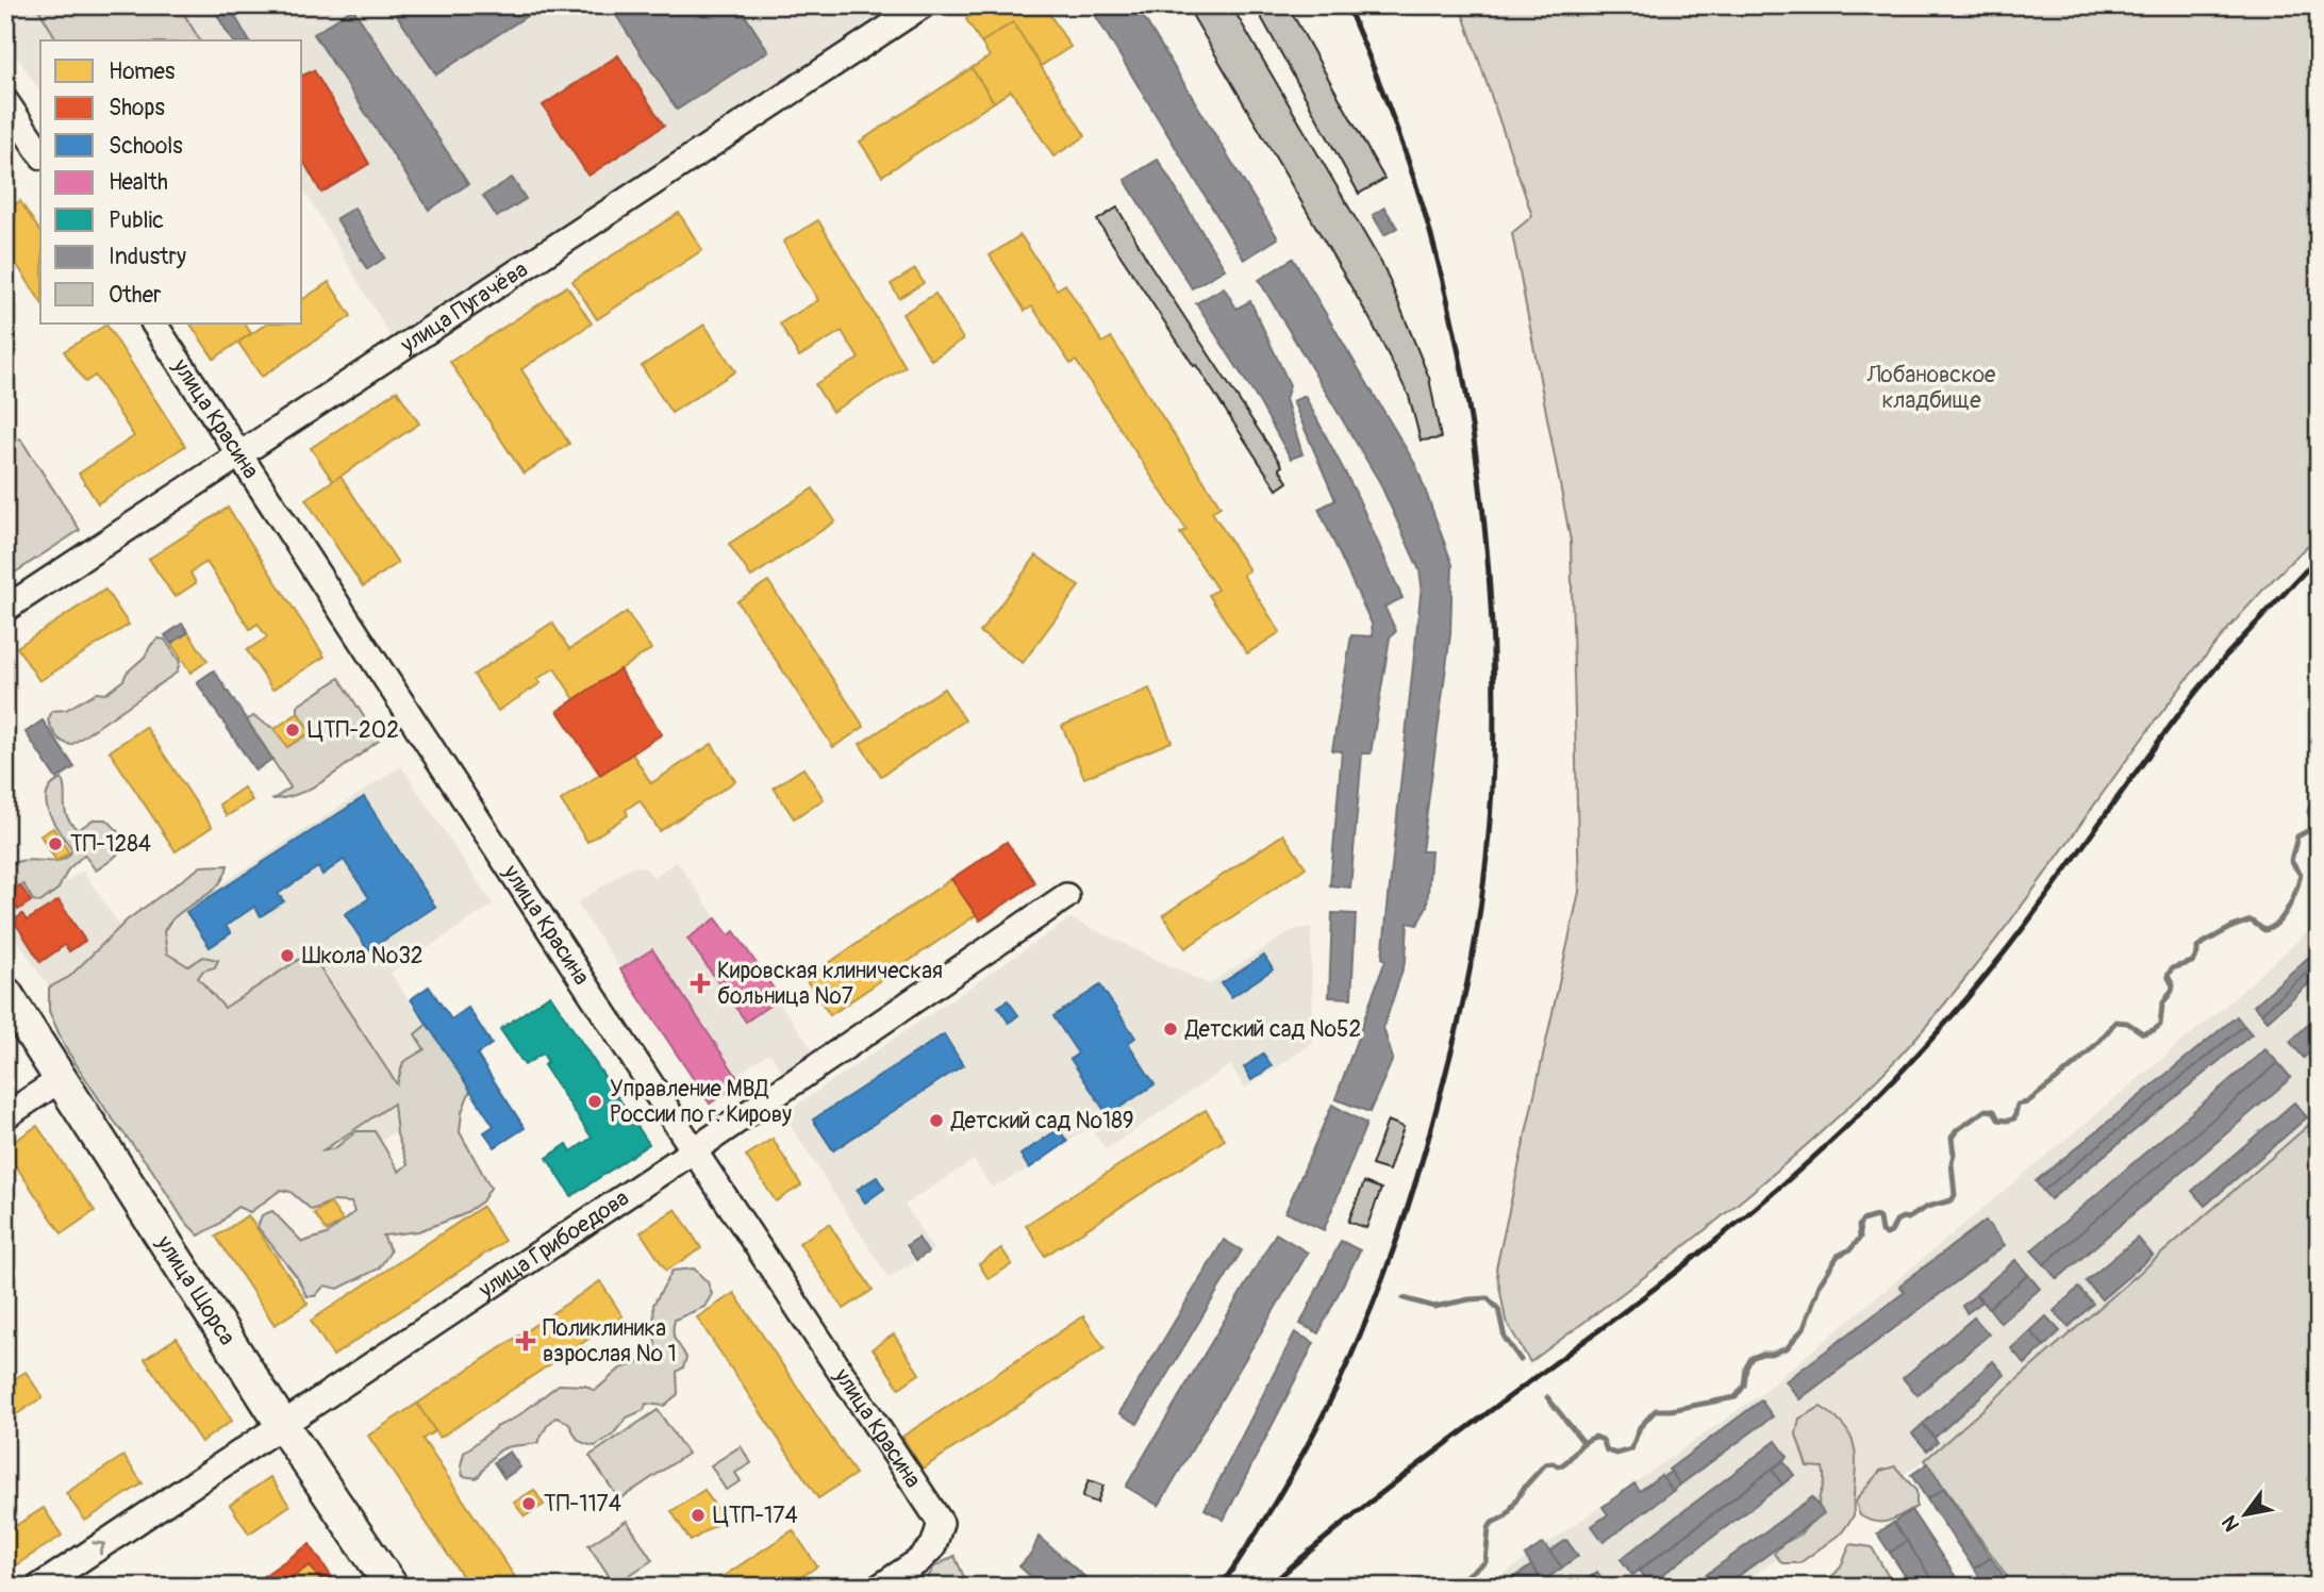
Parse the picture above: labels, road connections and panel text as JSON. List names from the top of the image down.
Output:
{
  "streets": {
    "main road": ["улица Щорса"],
    "street": ["улица Пугачёва", "улица Красина", "улица Грибоедова"]
  },
  "crossings": [
    ["улица Пугачёва", "улица Красина"],
    ["улица Красина", "улица Грибоедова"],
    ["улица Грибоедова", "улица Щорса"]
  ],
  "parks": ["Лобановское кладбище"],
  "places": {
    "other": [
      "ЦТП-202",
      "ТП-1284",
      "Школа №32",
      "Детский сад №52",
      "Управление МВД России по г. Кирову",
      "Детский сад №189",
      "ТП-1174",
      "ЦТП-174"
    ],
    "health": ["Кировская клиническая больница №7", "Поликлиника взрослая № 1"]
  },
  "legend": [
    "Homes",
    "Shops",
    "Schools",
    "Health",
    "Public",
    "Industry",
    "Other"
  ],
  "north": "bottom left"
}
